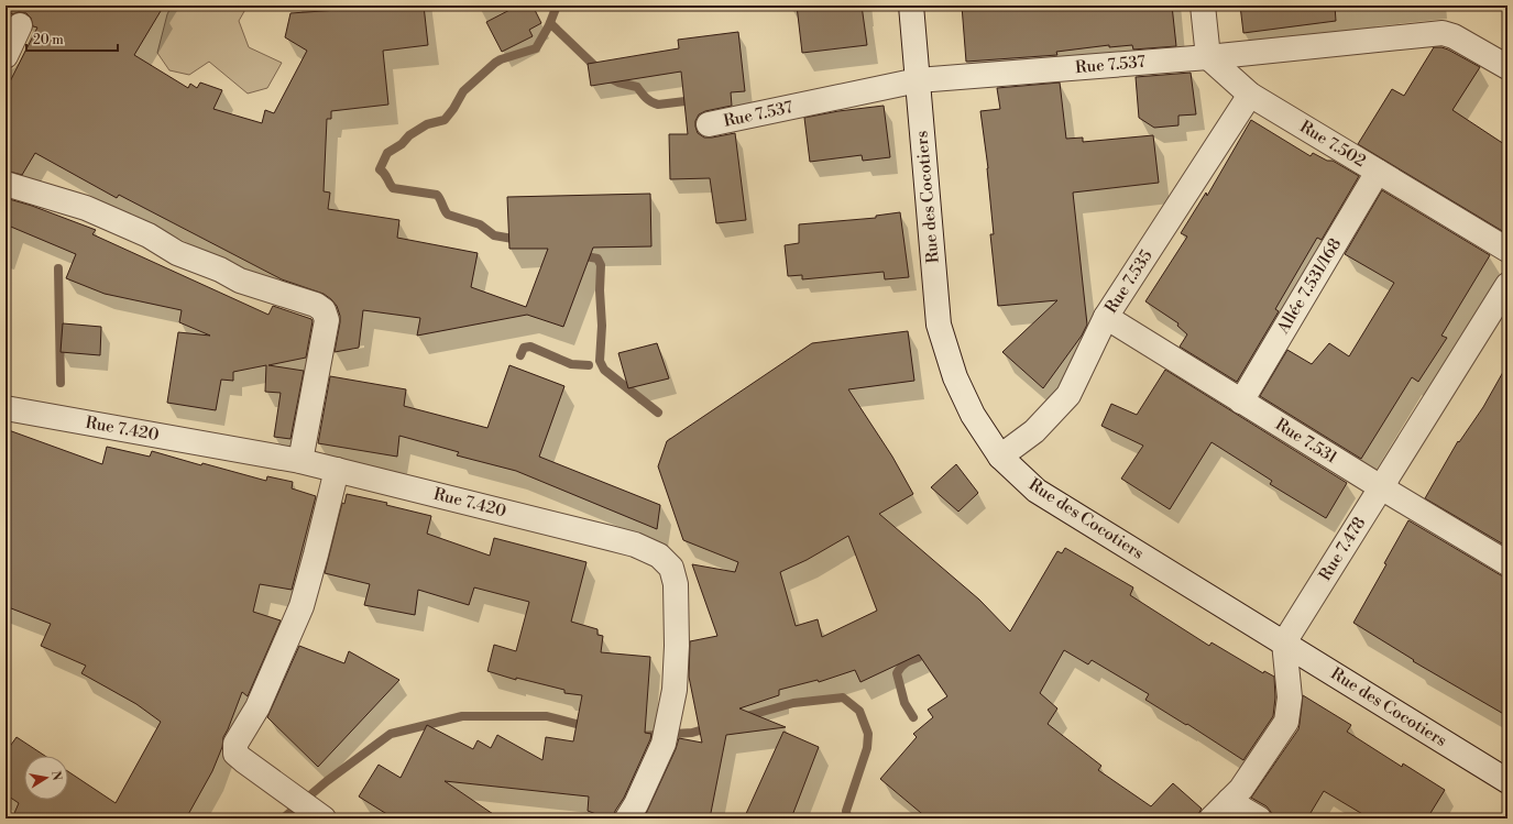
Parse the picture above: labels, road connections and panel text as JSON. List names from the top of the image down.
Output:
{
  "streets": {
    "street": [
      "Rue 7.537",
      "Rue 7.502",
      "Rue des Cocotiers",
      "Rue 7.535",
      "Allée 7.531/168",
      "Rue 7.420",
      "Rue 7.531",
      "Rue 7.478"
    ]
  },
  "crossings": [
    ["Rue 7.537", "Rue 7.502"],
    ["Rue 7.537", "Rue des Cocotiers"],
    ["Rue 7.502", "Rue 7.535"],
    ["Rue 7.502", "Allée 7.531/168"],
    ["Rue des Cocotiers", "Rue 7.535"],
    ["Rue des Cocotiers", "Rue 7.478"],
    ["Rue 7.535", "Rue 7.531"],
    ["Allée 7.531/168", "Rue 7.531"],
    ["Rue 7.531", "Rue 7.478"]
  ],
  "scale_bar": "20 m",
  "north": "right"
}
